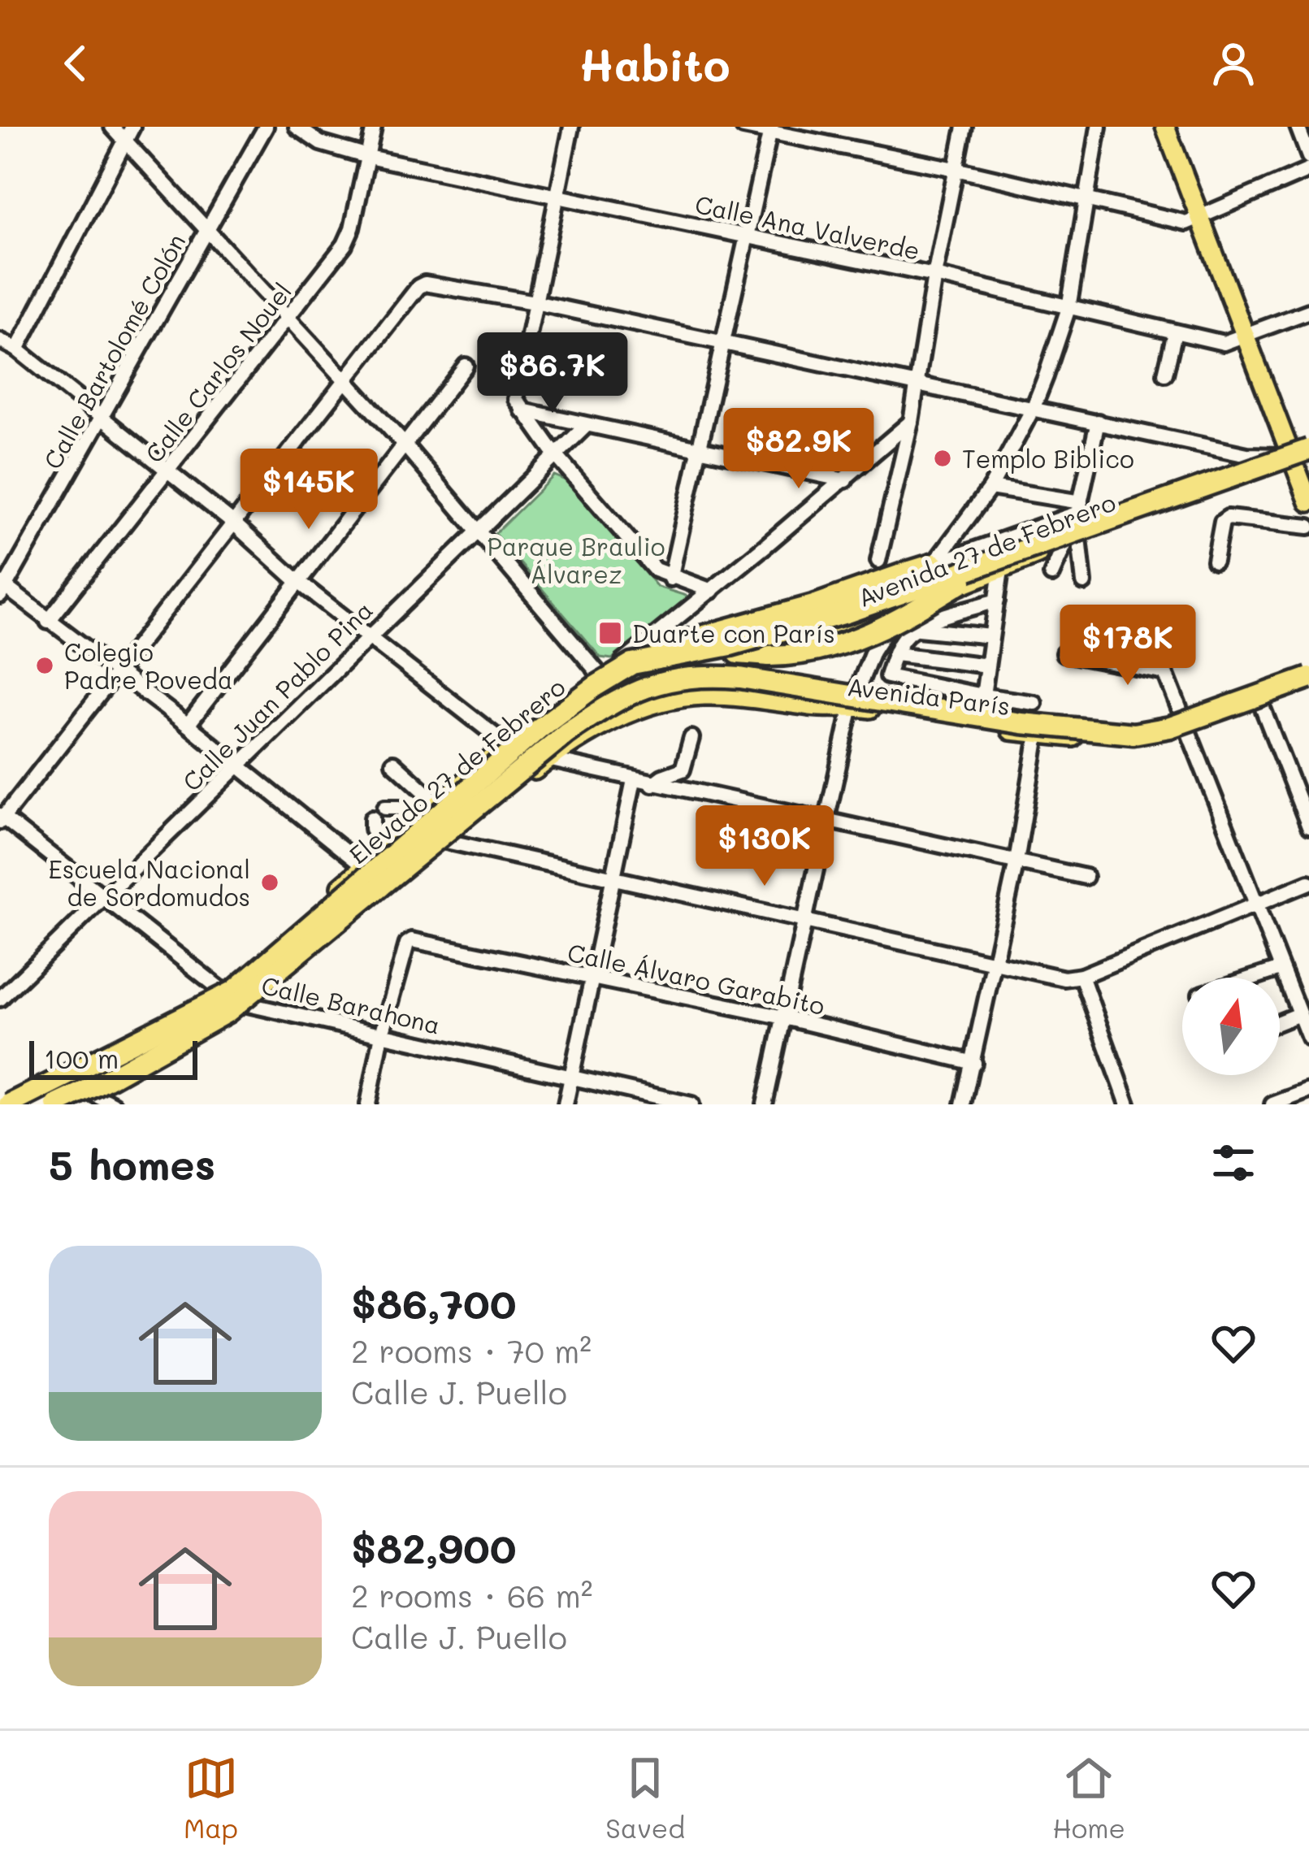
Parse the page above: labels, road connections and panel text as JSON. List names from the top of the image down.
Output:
{
  "streets": {
    "highway": ["Elevado 27 de Febrero"],
    "main road": ["Avenida 27 de Febrero", "Avenida París"],
    "street": [
      "Calle Ana Valverde",
      "Calle Bartolomé Colón",
      "Calle Carlos Nouel",
      "Calle Juan Pablo Pina",
      "Calle Álvaro Garabito",
      "Calle Barahona"
    ]
  },
  "crossings": [
    ["Calle Ana Valverde", "Calle Carlos Nouel"],
    ["Avenida 27 de Febrero", "Elevado 27 de Febrero"],
    ["Avenida 27 de Febrero", "Calle Barahona"],
    ["Calle Juan Pablo Pina", "Calle Barahona"],
    ["Avenida París", "Elevado 27 de Febrero"],
    ["Calle Álvaro Garabito", "Calle Barahona"]
  ],
  "parks": ["Parque Braulio Álvarez"],
  "places": {
    "other": ["Templo Biblico", "Colegio Padre Poveda", "Escuela Nacional de Sordomudos"],
    "transit": ["Duarte con París"]
  },
  "scale_bar": "100 m",
  "north": "top",
  "page": {
    "header": "Habito",
    "price": [
      "$86.7K",
      "$82.9K",
      "$145K",
      "$178K",
      "$130K"
    ],
    "scale": "100 m",
    "heading": "5 homes",
    "list": [
      {
        "name": "$86,700",
        "note": "2 rooms · 70 m² · Calle J. Puello"
      },
      {
        "name": "$82,900",
        "note": "2 rooms · 66 m² · Calle J. Puello"
      }
    ],
    "tabs": ["Map", "Saved", "Home"]
  }
}
